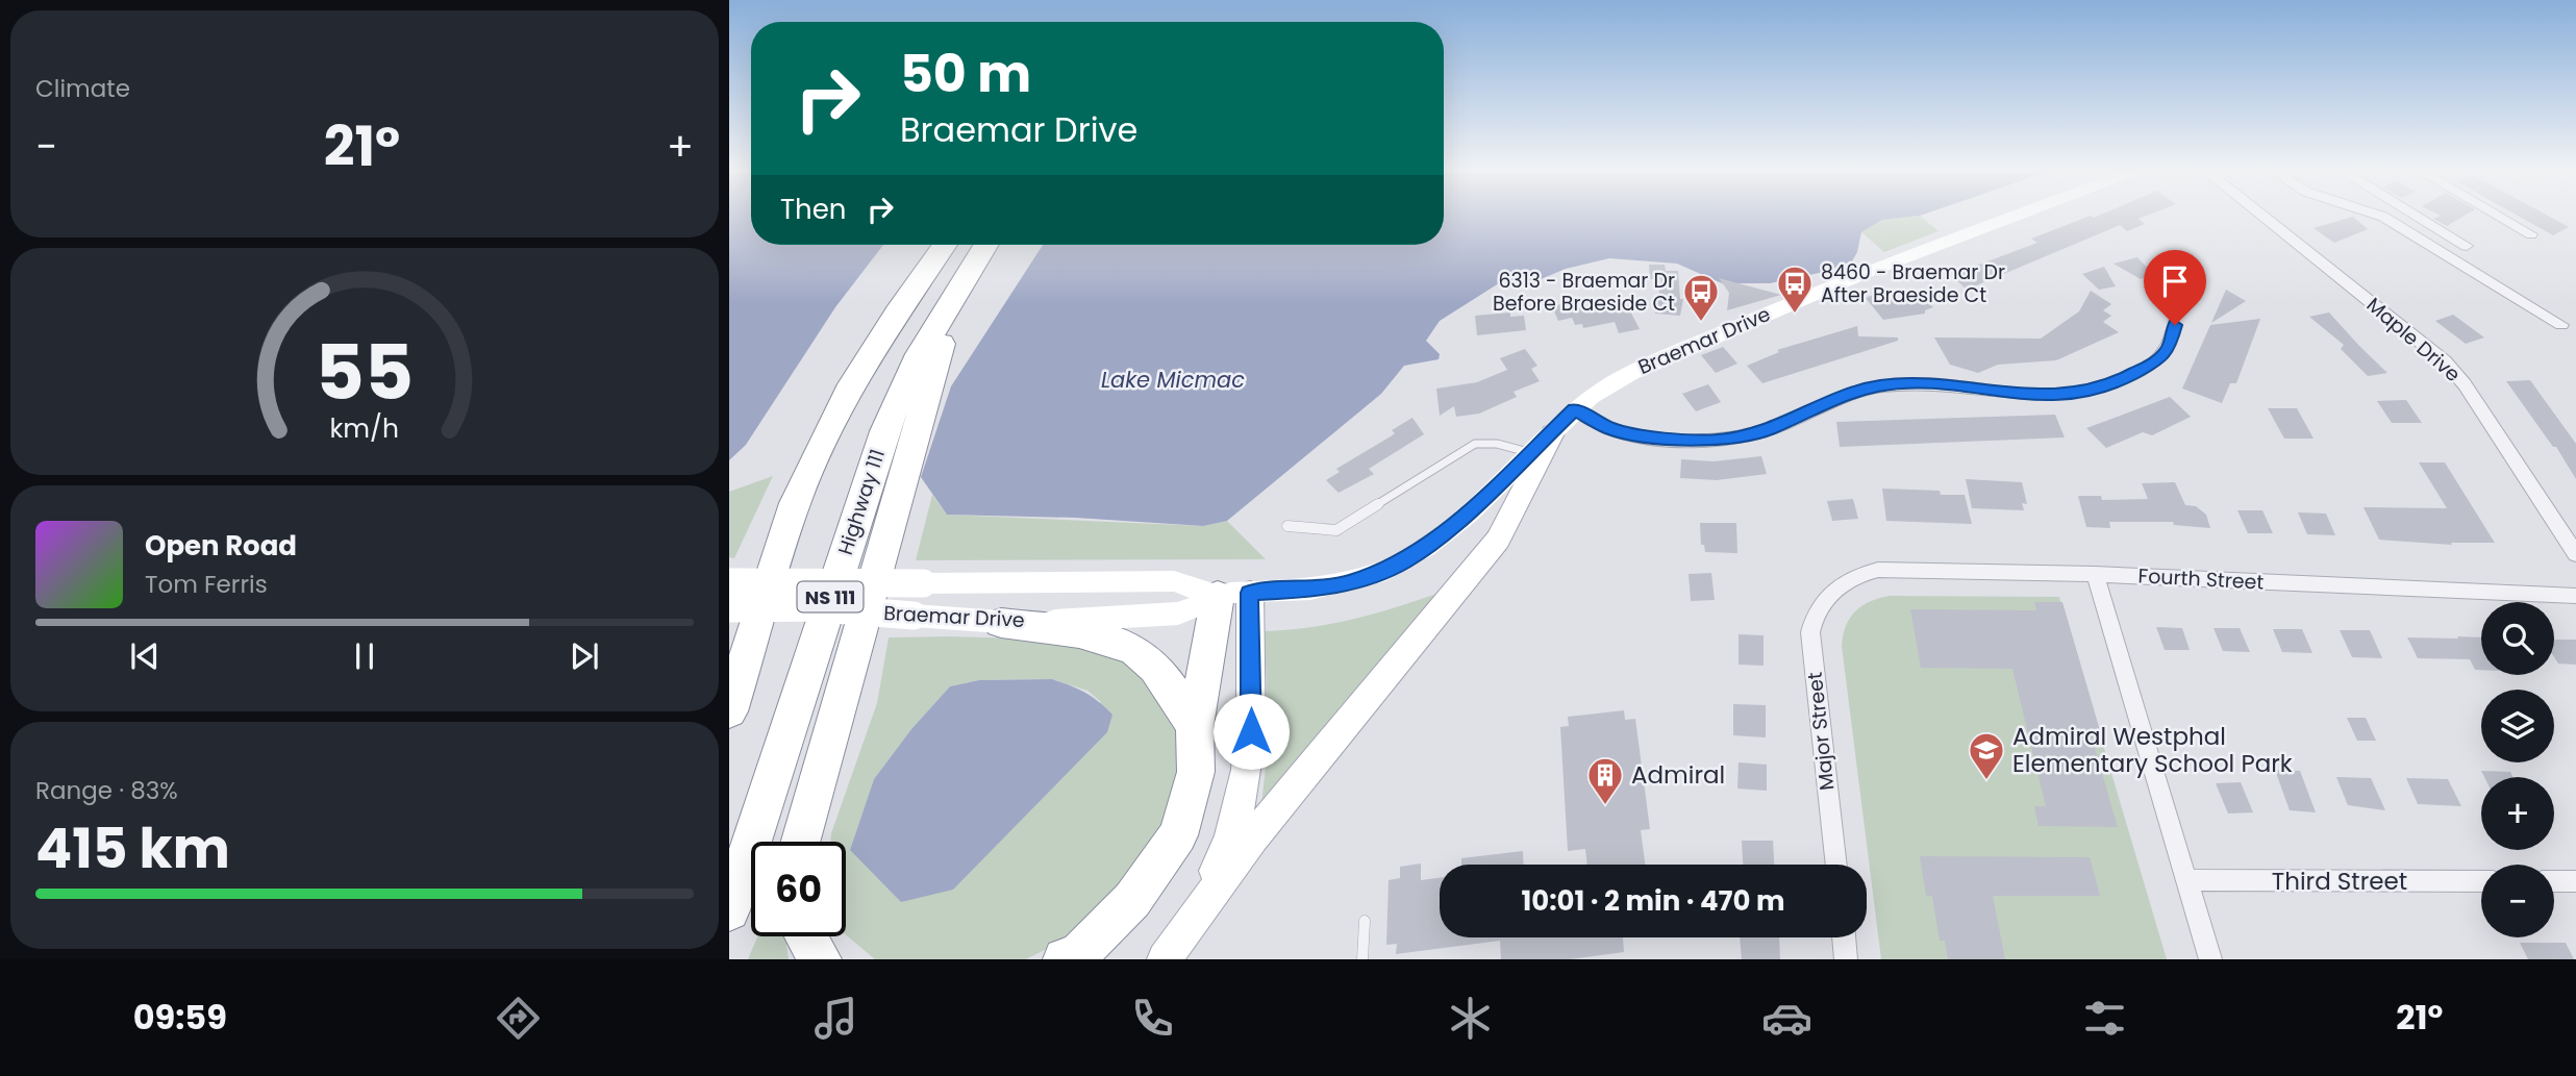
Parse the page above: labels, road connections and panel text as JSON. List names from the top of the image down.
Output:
{
  "streets": {
    "highway": ["Highway 111", "NS 111"],
    "main road": ["Braemar Drive"],
    "street": [
      "Maple Drive",
      "Fourth Street",
      "Major Street",
      "Third Street"
    ]
  },
  "crossings": [
    ["Fourth Street", "Major Street"]
  ],
  "water": ["Lake Micmac"],
  "places": {
    "bus stop": ["8460 - Braemar Dr After Braeside Ct", "6313 - Braemar Dr Before Braeside Ct"],
    "school or university": ["Admiral Westphal Elementary School Park"],
    "building": ["Admiral"]
  },
  "page": {
    "tile": [
      "Climate",
      ["Range · 83%", "415 km"]
    ],
    "turn": ["50 m", "Braemar Drive"],
    "heat": ["−", "21°", "+"],
    "then": "Then",
    "song": ["Open Road", "Tom Ferris"],
    "map_buttons": ["+", "−"],
    "limit": "60",
    "trip": "10:01 · 2 min · 470 m",
    "tabs": ["09:59", "21°"],
    "gauge": ["55", "km/h"]
  }
}
